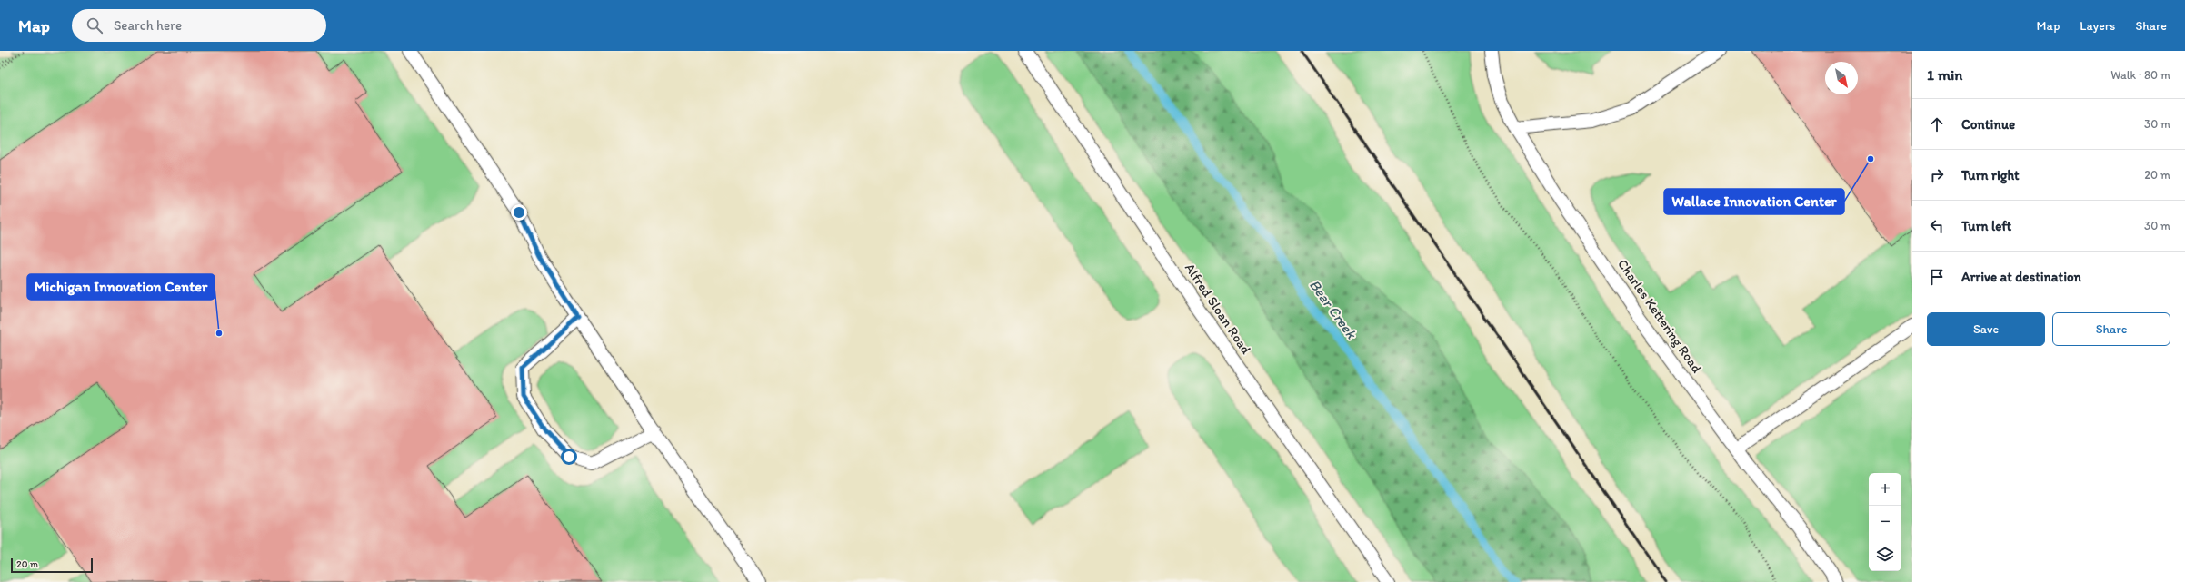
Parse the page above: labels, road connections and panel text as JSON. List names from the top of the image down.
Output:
{
  "streets": {
    "lane": ["Alfred Sloan Road", "Charles Kettering Road"]
  },
  "water": ["Bear Creek"],
  "places": ["Wallace Innovation Center", "Michigan Innovation Center"],
  "scale_bar": "20 m",
  "north": "bottom right",
  "page": {
    "header": "Map",
    "search": "Search here",
    "nav": ["Map", "Layers", "Share"],
    "heading": ["1 min", "Walk · 80 m"],
    "list": [
      ["Continue", "30 m"],
      ["Turn right", "20 m"],
      ["Turn left", "30 m"],
      "Arrive at destination"
    ],
    "buttons": ["Save", "Share"],
    "map_buttons": ["+", "−"],
    "scale": "20 m"
  }
}
